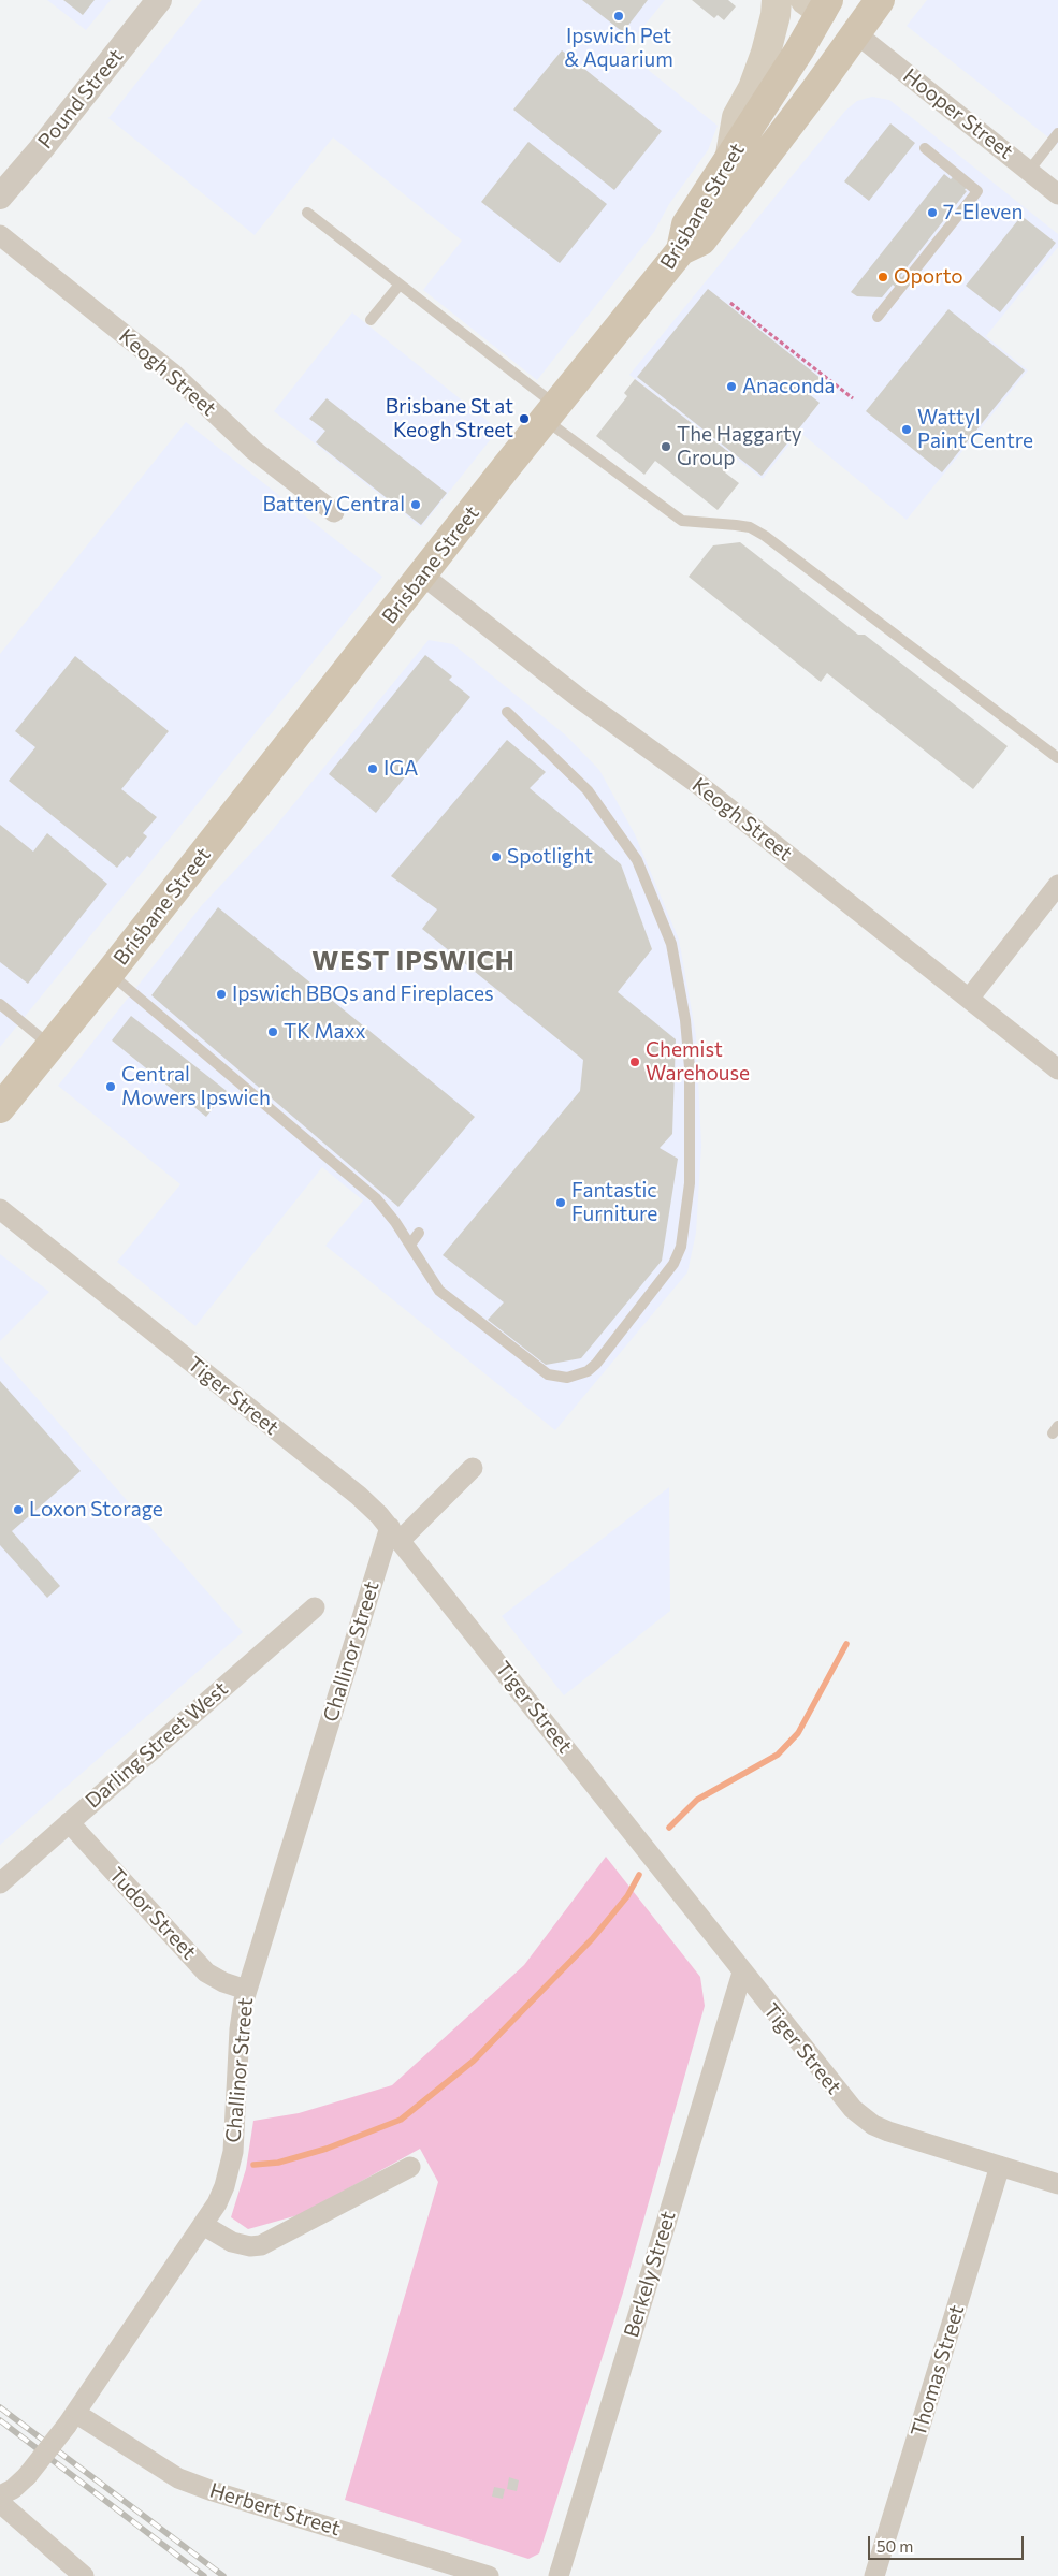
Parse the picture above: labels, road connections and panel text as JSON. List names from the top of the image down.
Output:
{
  "streets": {
    "main road": ["Hooper Street", "Brisbane Street"],
    "street": [
      "Pound Street",
      "Keogh Street",
      "Tiger Street",
      "Challinor Street",
      "Darling Street West",
      "Tudor Street",
      "Berkely Street",
      "Thomas Street",
      "Herbert Street"
    ]
  },
  "crossings": [
    ["Hooper Street", "Brisbane Street"],
    ["Brisbane Street", "Keogh Street"],
    ["Tiger Street", "Challinor Street"],
    ["Tiger Street", "Berkely Street"],
    ["Tiger Street", "Thomas Street"],
    ["Challinor Street", "Tudor Street"],
    ["Challinor Street", "Herbert Street"],
    ["Darling Street West", "Tudor Street"]
  ],
  "districts": ["WEST IPSWICH"],
  "places": [
    "Ipswich Pet & Aquarium",
    "7-Eleven",
    "Oporto",
    "Anaconda",
    "Brisbane St at Keogh Street",
    "Wattyl Paint Centre",
    "The Haggarty Group",
    "Battery Central",
    "IGA",
    "Spotlight",
    "Ipswich BBQs and Fireplaces",
    "TK Maxx",
    "Chemist Warehouse",
    "Central Mowers Ipswich",
    "Fantastic Furniture",
    "Loxon Storage"
  ],
  "scale_bar": "50 m"
}
